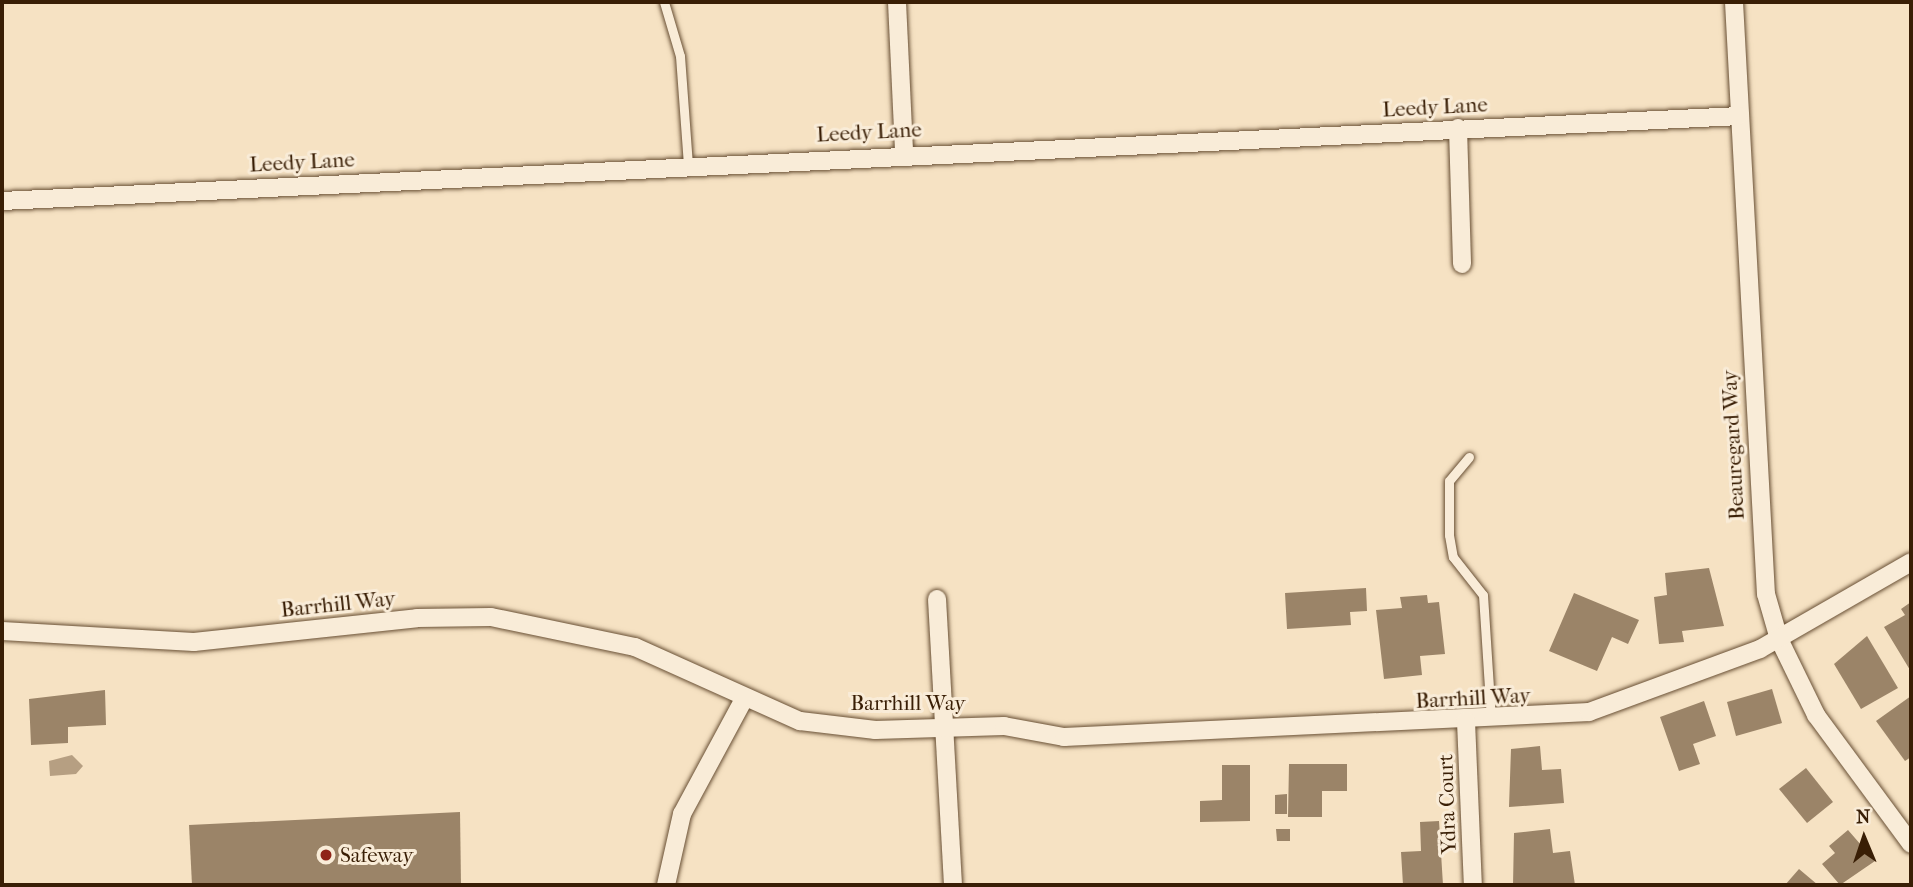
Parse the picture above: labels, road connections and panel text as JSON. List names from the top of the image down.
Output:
{
  "streets": {
    "street": [
      "Leedy Lane",
      "Beauregard Way",
      "Barrhill Way",
      "Ydra Court"
    ]
  },
  "crossings": [
    ["Leedy Lane", "Beauregard Way"],
    ["Beauregard Way", "Barrhill Way"],
    ["Barrhill Way", "Ydra Court"]
  ],
  "places": ["Safeway"],
  "north": "top"
}
